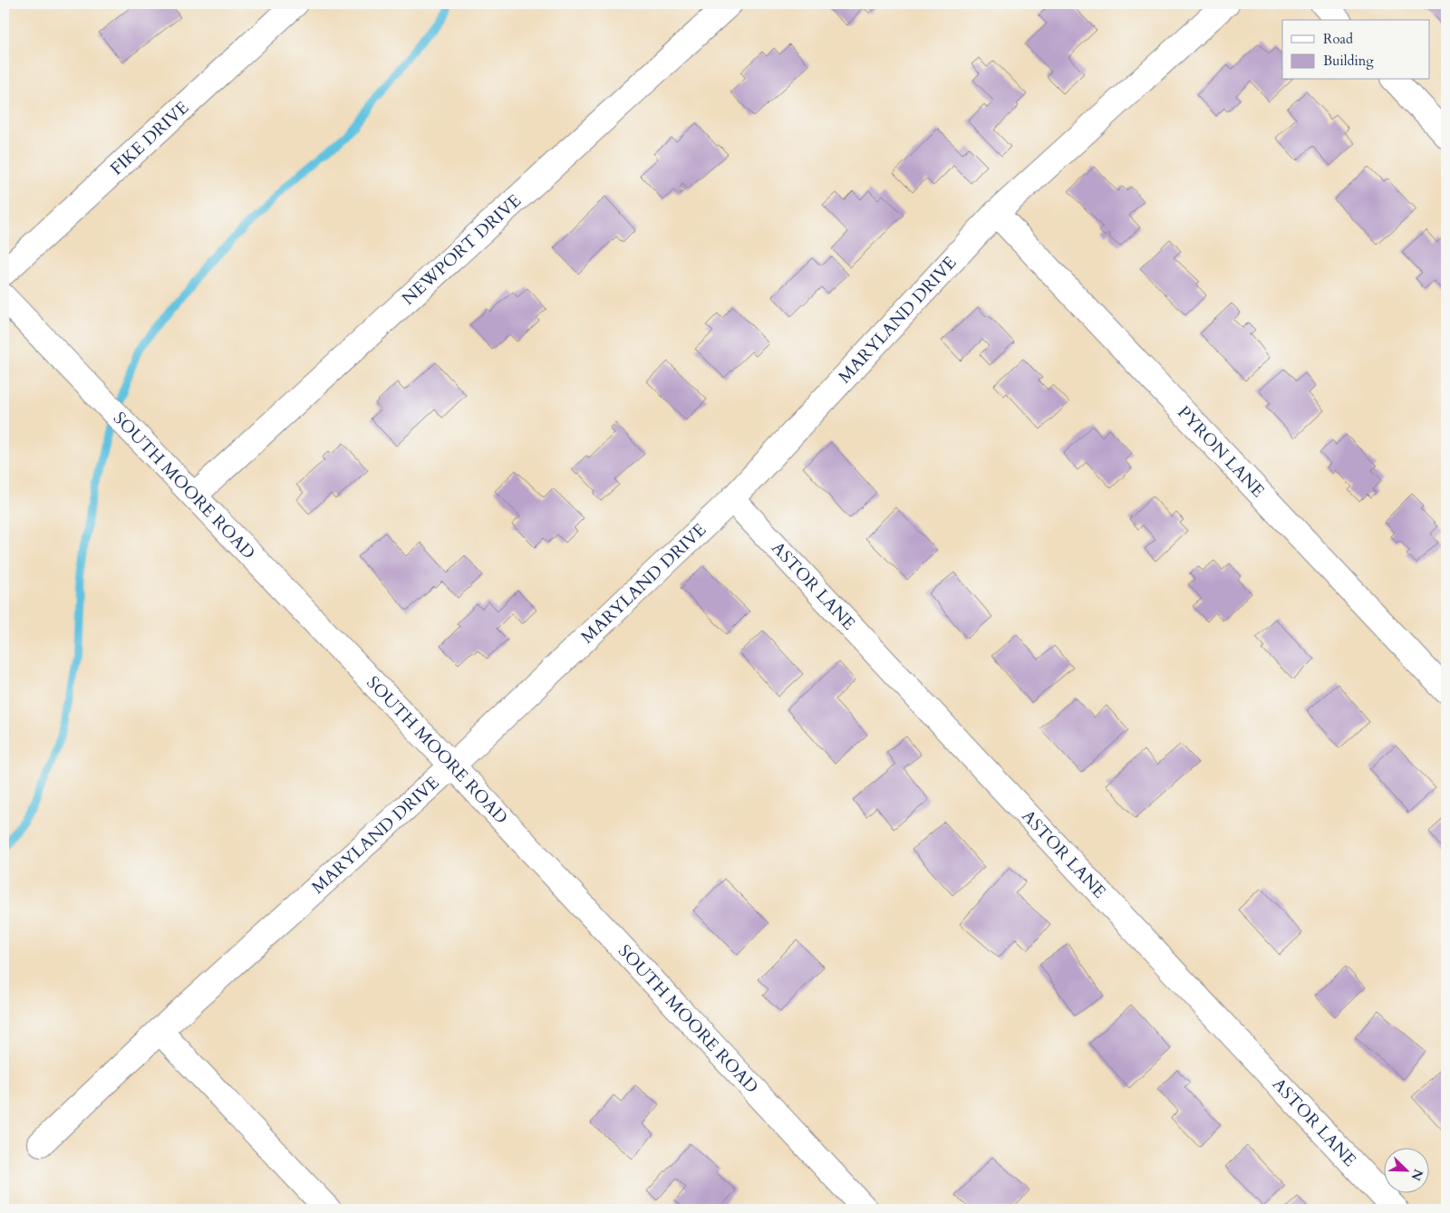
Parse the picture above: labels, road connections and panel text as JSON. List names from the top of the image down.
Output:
{
  "streets": {
    "street": [
      "FIKE DRIVE",
      "NEWPORT DRIVE",
      "MARYLAND DRIVE",
      "PYRON LANE",
      "SOUTH MOORE ROAD",
      "ASTOR LANE"
    ]
  },
  "crossings": [
    ["NEWPORT DRIVE", "SOUTH MOORE ROAD"],
    ["MARYLAND DRIVE", "PYRON LANE"],
    ["MARYLAND DRIVE", "SOUTH MOORE ROAD"],
    ["MARYLAND DRIVE", "ASTOR LANE"]
  ],
  "legend": ["Road", "Building"],
  "north": "bottom right"
}
